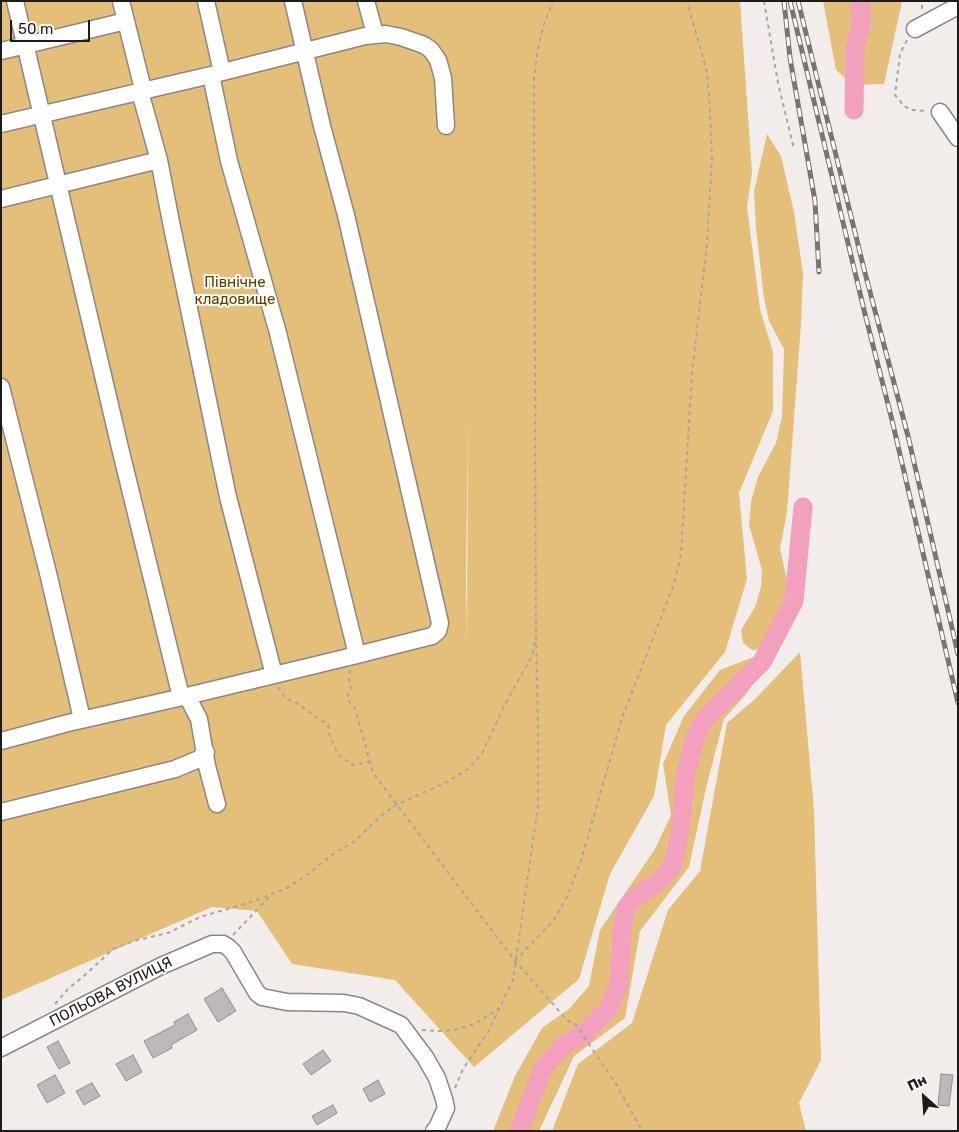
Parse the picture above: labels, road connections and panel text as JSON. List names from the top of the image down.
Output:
{
  "streets": {
    "street": ["ПОЛЬОВА ВУЛИЦЯ"]
  },
  "parks": ["Північне кладовище"],
  "scale_bar": "50 m",
  "north": "top left"
}
